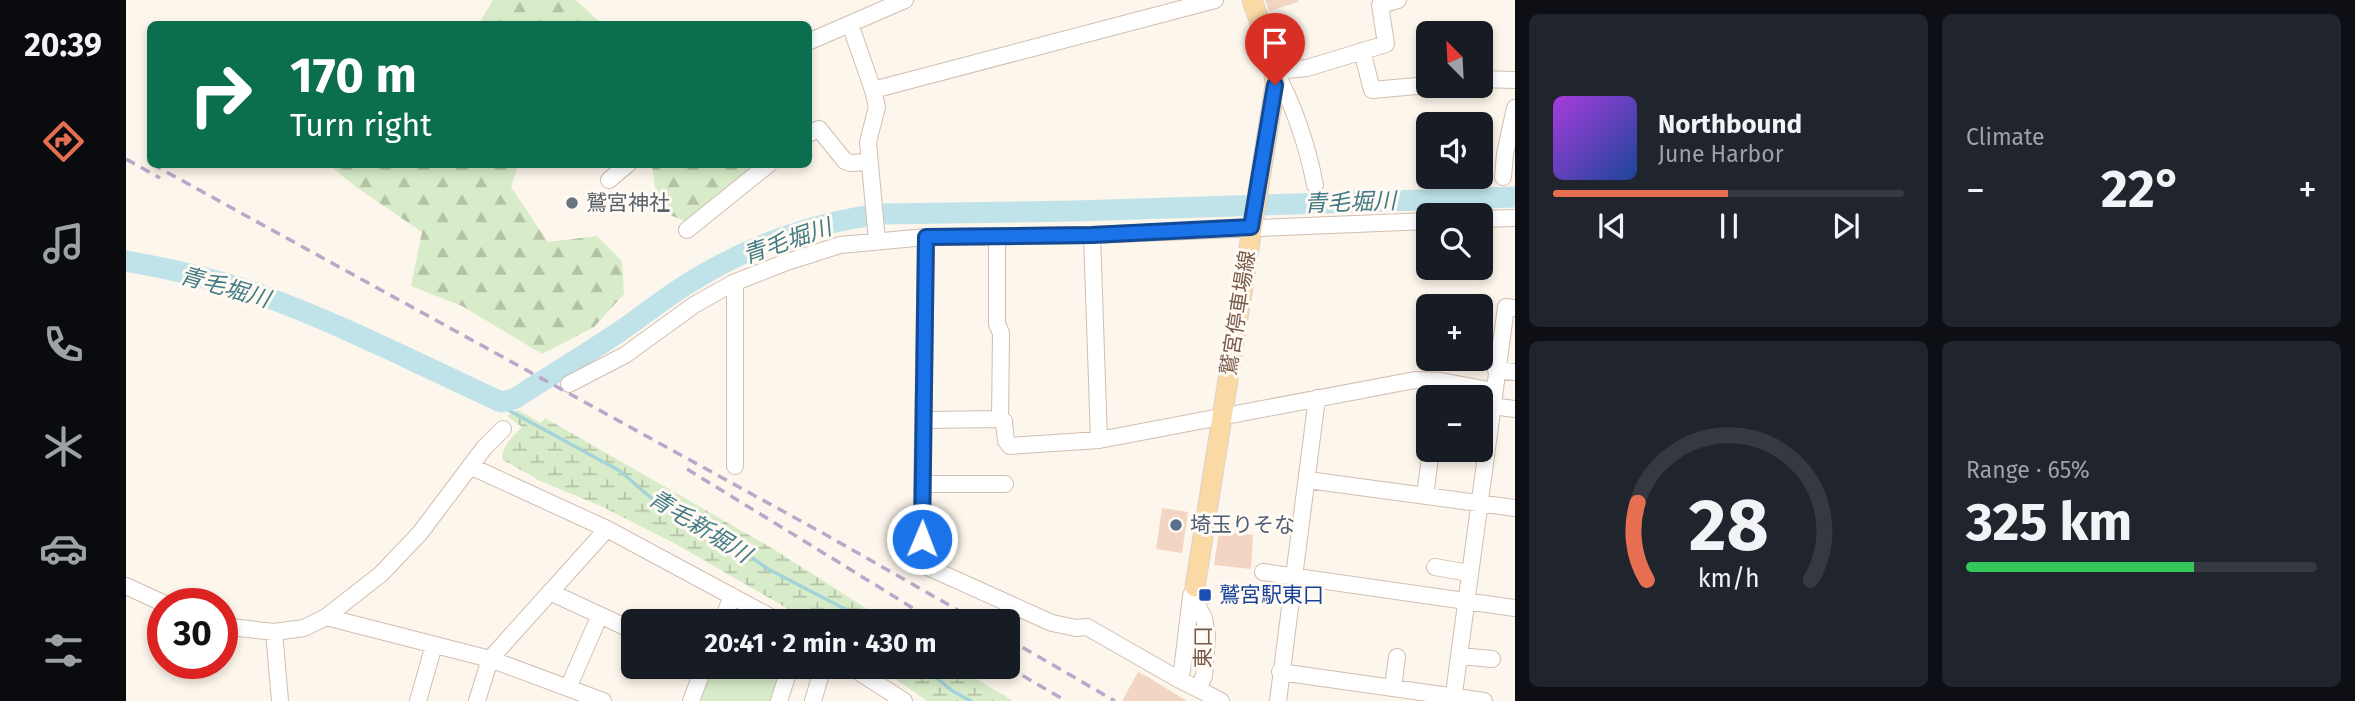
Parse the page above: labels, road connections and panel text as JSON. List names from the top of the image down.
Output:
{
  "streets": {
    "main road": ["鷲宮停車場線"],
    "street": ["東口"]
  },
  "crossings": [
    ["鷲宮停車場線", "東口"]
  ],
  "water": ["青毛堀川", "青毛新堀川"],
  "places": {
    "other": ["鷲宮神社", "埼玉りそな"],
    "transit": ["鷲宮駅東口"]
  },
  "north": "top left",
  "page": {
    "tabs": "20:39",
    "tile": [
      "Climate",
      ["Range · 65%", "325 km"]
    ],
    "map_buttons": ["+", "−"],
    "turn": ["170 m", "Turn right"],
    "song": ["Northbound", "June Harbor"],
    "heat": ["−", "22°", "+"],
    "limit": "30",
    "trip": "20:41 · 2 min · 430 m",
    "gauge": ["28", "km/h"]
  }
}
